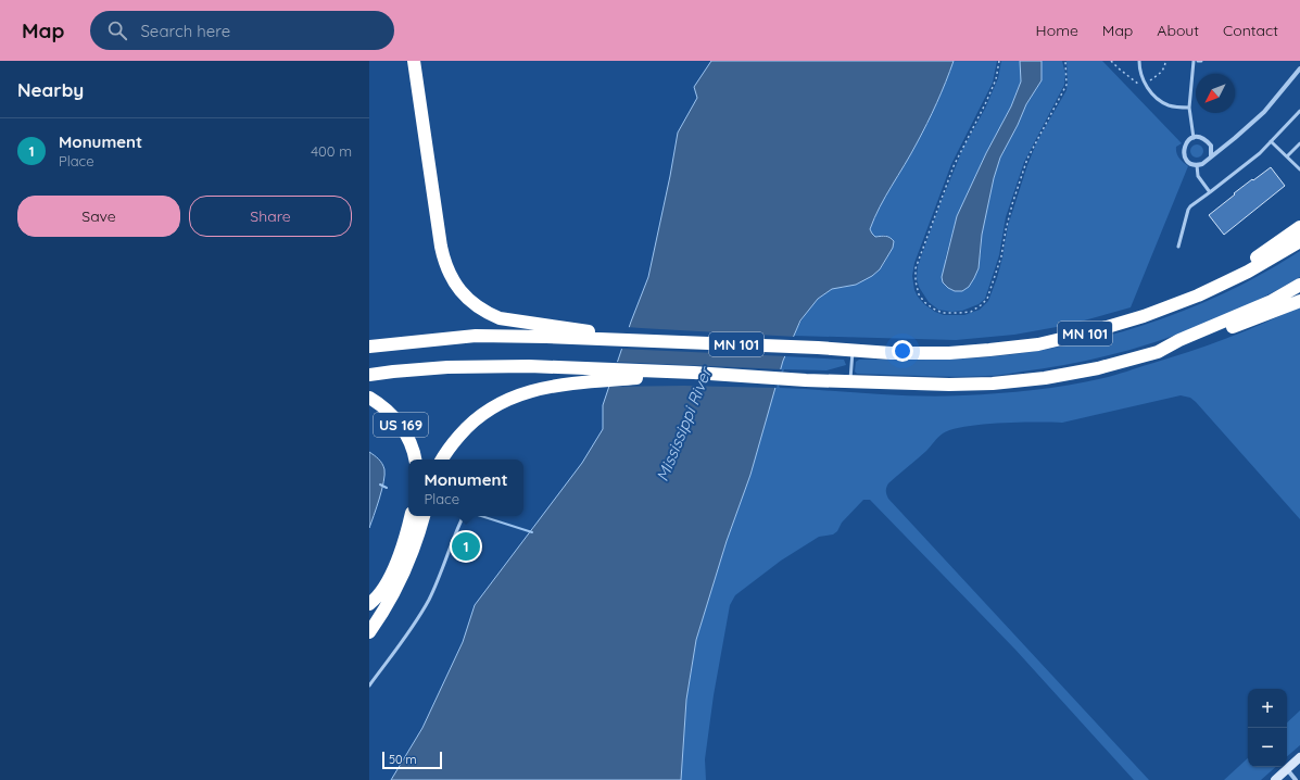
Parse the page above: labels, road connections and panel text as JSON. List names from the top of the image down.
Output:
{
  "streets": {
    "highway": ["MN 101", "US 169"]
  },
  "water": ["Mississippi River"],
  "scale_bar": "50 m",
  "north": "bottom left",
  "page": {
    "header": "Map",
    "search": "Search here",
    "nav": [
      "Home",
      "Map",
      "About",
      "Contact"
    ],
    "heading": "Nearby",
    "list": [
      {
        "mark": "1",
        "name": "Monument",
        "note": "Place",
        "value": "400 m"
      }
    ],
    "buttons": ["Save", "Share"],
    "popup": ["Monument", "Place"],
    "pins": "1",
    "map_buttons": ["+", "−"],
    "scale": "50 m"
  }
}
